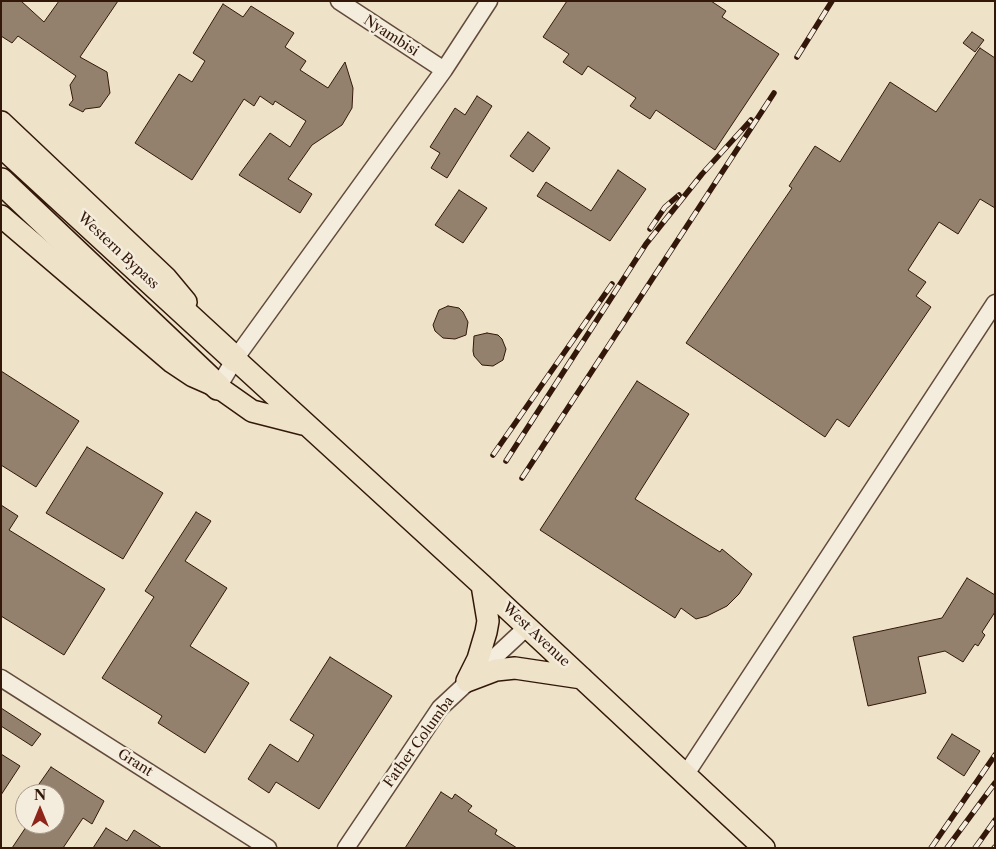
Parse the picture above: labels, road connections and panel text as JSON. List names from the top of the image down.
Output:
{
  "streets": {
    "highway": ["Western Bypass"],
    "main road": ["West Avenue"],
    "street": ["Nyambisi", "Father Columba", "Grant"]
  },
  "crossings": [
    ["Western Bypass", "West Avenue"],
    ["West Avenue", "Father Columba"]
  ],
  "north": "top"
}
